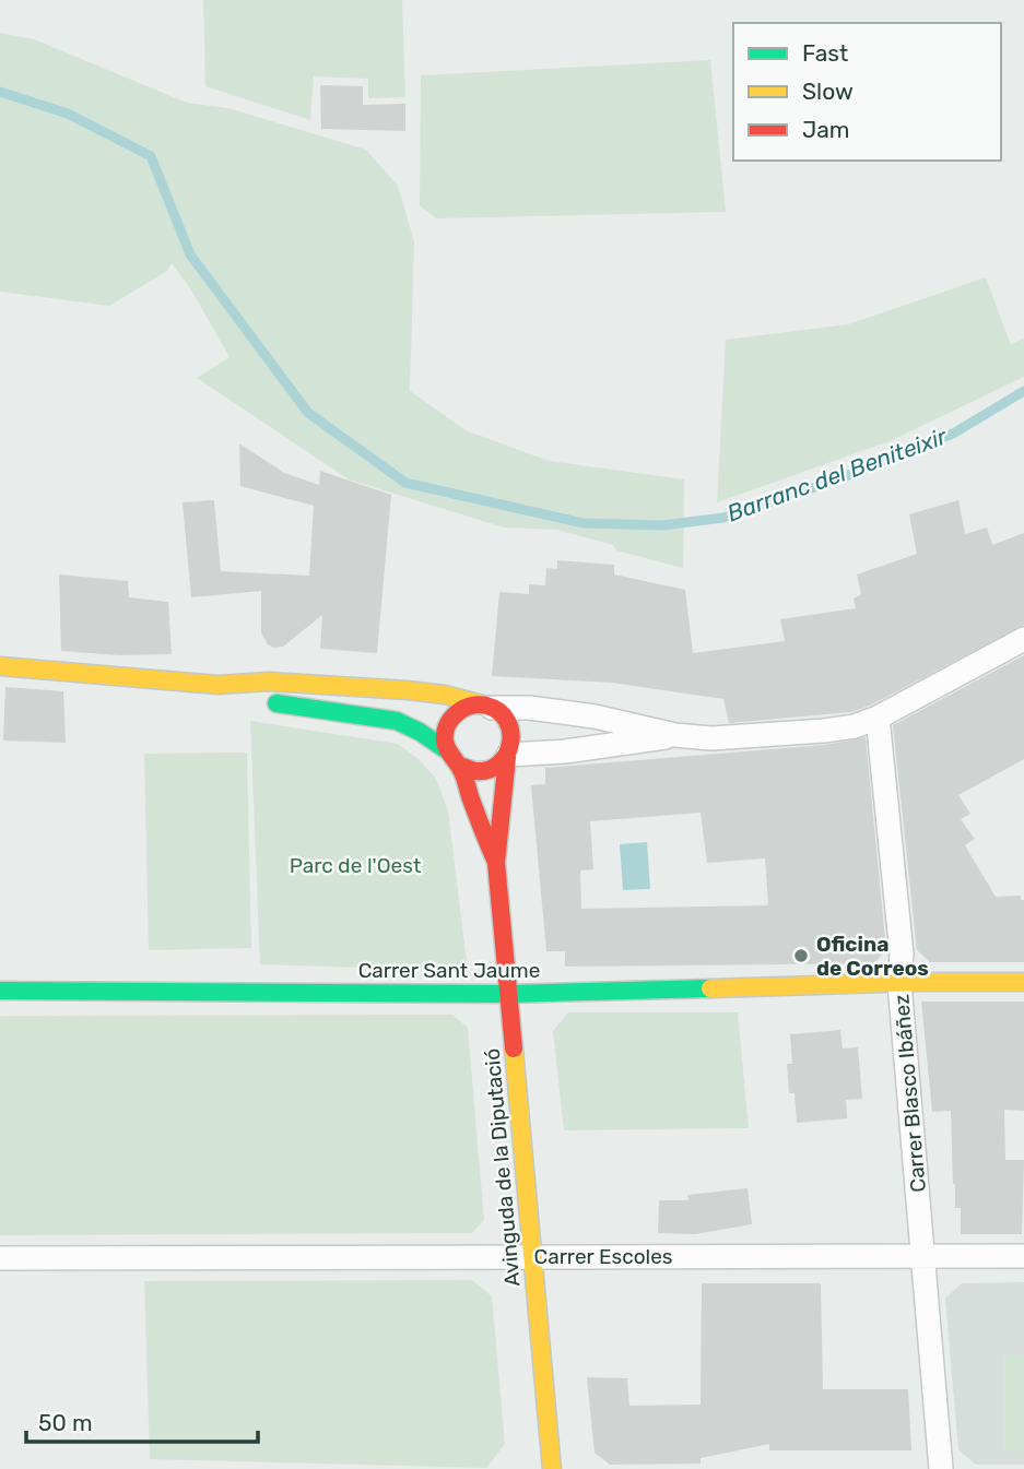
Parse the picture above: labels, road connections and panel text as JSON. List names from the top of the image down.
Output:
{
  "streets": {
    "street": [
      "Carrer Sant Jaume",
      "Carrer Blasco Ibáñez",
      "Avinguda de la Diputació",
      "Carrer Escoles"
    ]
  },
  "crossings": [
    ["Carrer Sant Jaume", "Carrer Blasco Ibáñez"],
    ["Carrer Sant Jaume", "Avinguda de la Diputació"],
    ["Carrer Blasco Ibáñez", "Carrer Escoles"],
    ["Avinguda de la Diputació", "Carrer Escoles"]
  ],
  "water": ["Barranc del Beniteixir"],
  "parks": ["Parc de l'Oest"],
  "places": ["Oficina de Correos"],
  "legend": ["Fast", "Slow", "Jam"],
  "scale_bar": "50 m"
}
